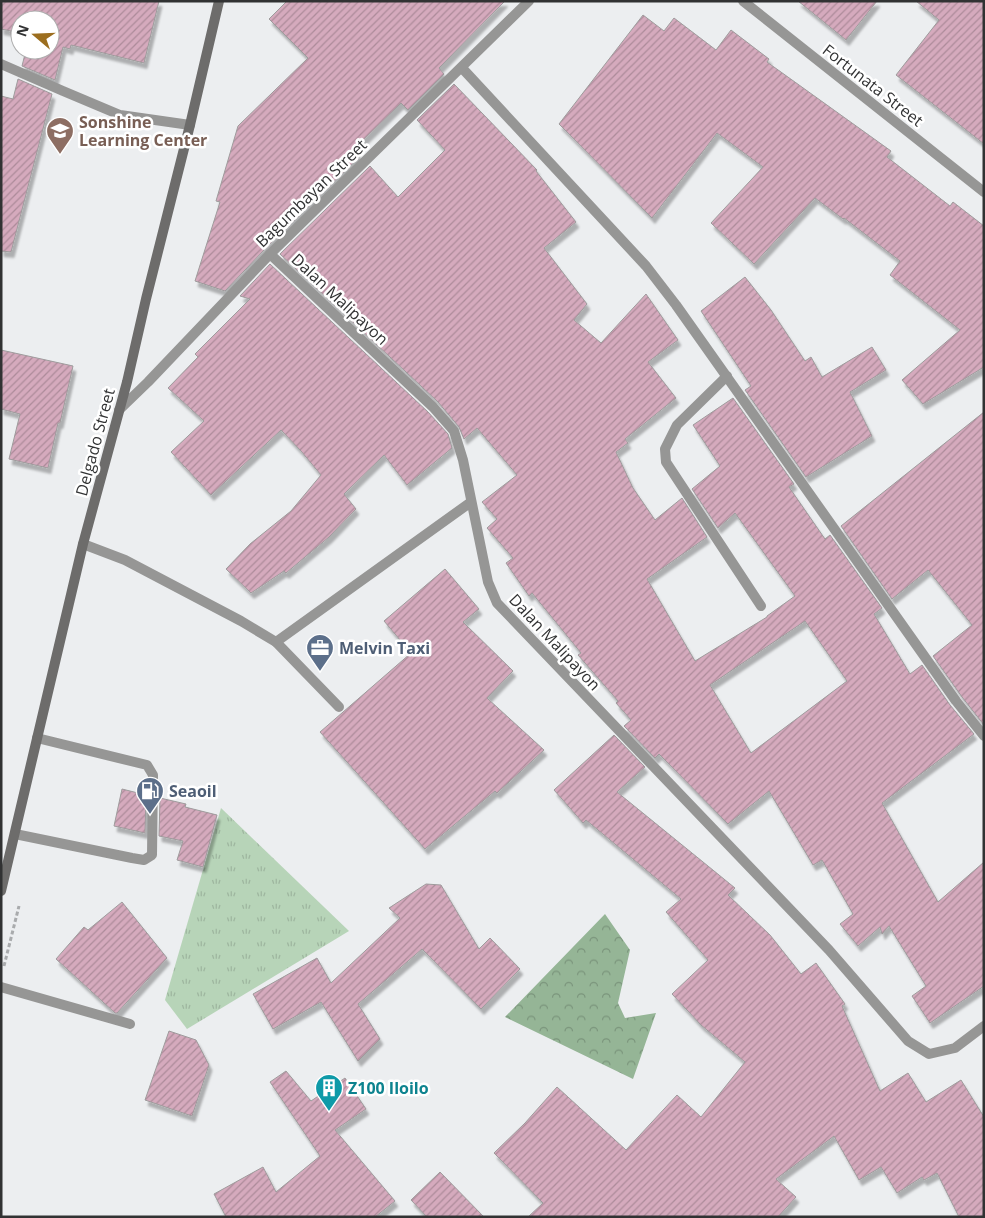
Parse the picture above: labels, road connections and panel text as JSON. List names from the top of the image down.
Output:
{
  "streets": {
    "street": [
      "Fortunata Street",
      "Bagumbayan Street",
      "Dalan Malipayon",
      "Delgado Street"
    ]
  },
  "crossings": [
    ["Bagumbayan Street", "Dalan Malipayon"],
    ["Bagumbayan Street", "Delgado Street"]
  ],
  "places": {
    "school or university": ["Sonshine Learning Center"],
    "office": ["Melvin Taxi"],
    "fuel station": ["Seaoil"],
    "building": ["Z100 Iloilo"]
  },
  "north": "left"
}
